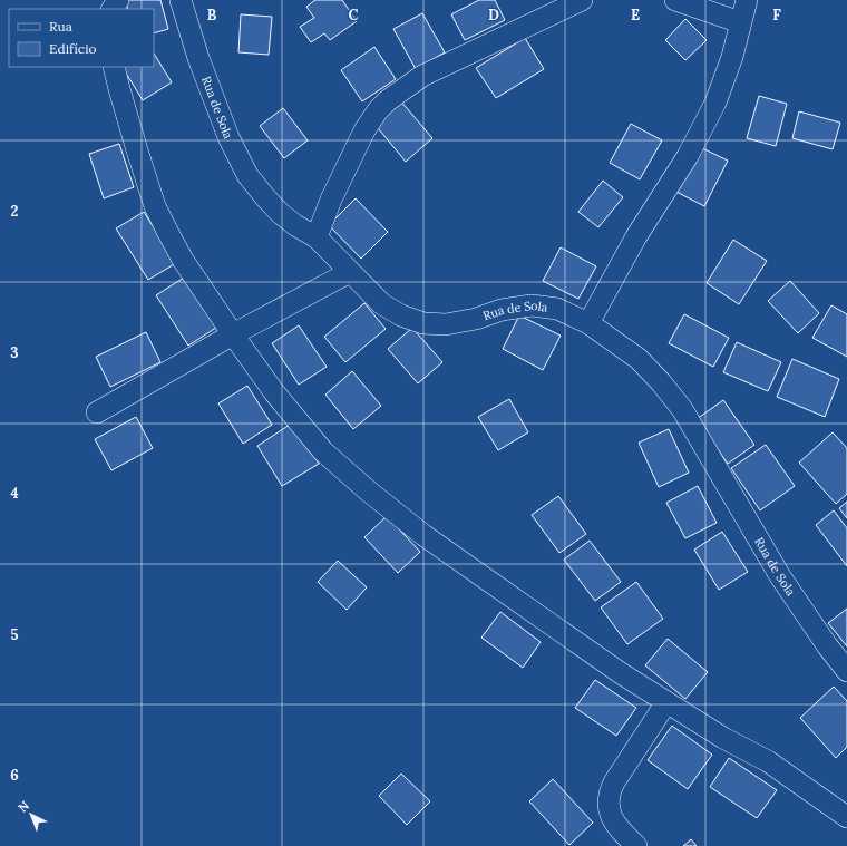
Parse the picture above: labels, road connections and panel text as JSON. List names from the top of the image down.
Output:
{
  "streets": {
    "street": ["Rua de Sola"]
  },
  "legend": ["Rua", "Edifício"],
  "north": "top left",
  "grid": {
    "columns": [
      "B",
      "C",
      "D",
      "E",
      "F"
    ],
    "rows": [
      "2",
      "3",
      "4",
      "5",
      "6"
    ]
  }
}
